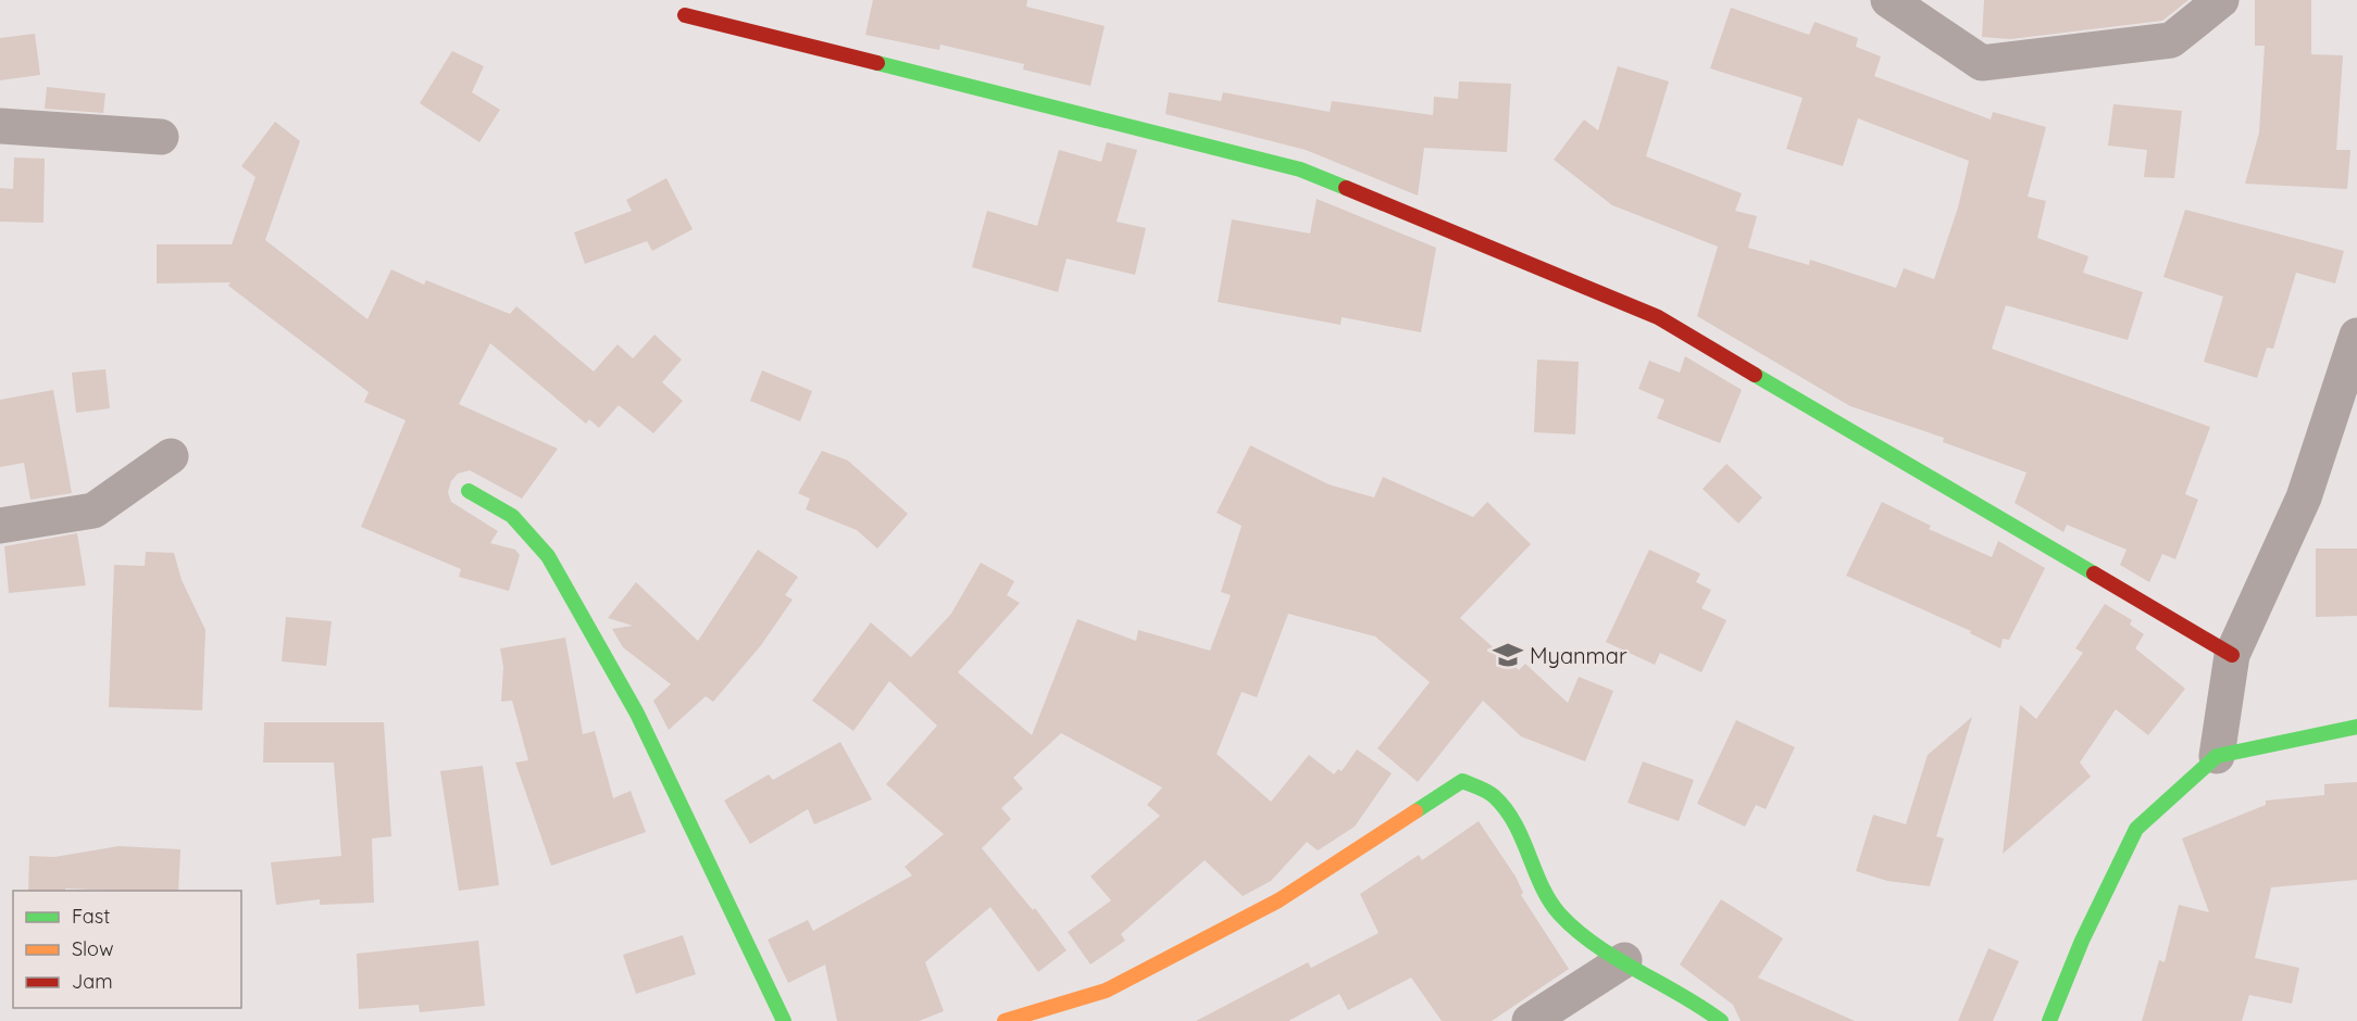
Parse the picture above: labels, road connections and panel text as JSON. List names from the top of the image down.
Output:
{
  "places": {
    "school or university": ["Myanmar"]
  },
  "legend": ["Fast", "Slow", "Jam"]
}
